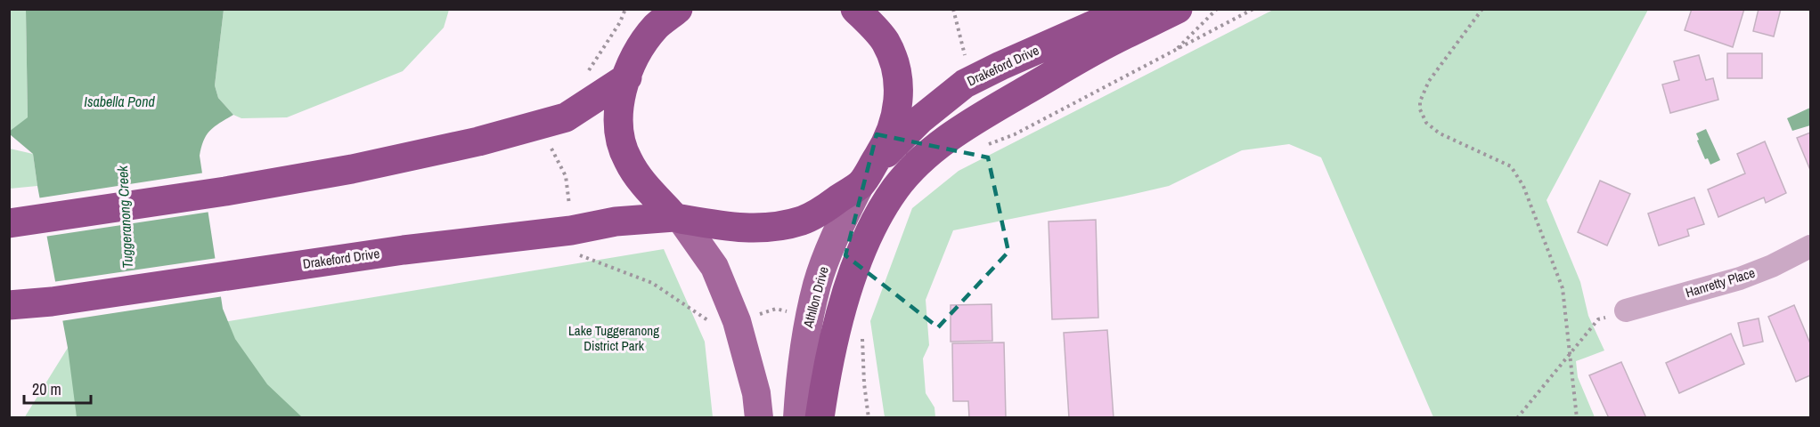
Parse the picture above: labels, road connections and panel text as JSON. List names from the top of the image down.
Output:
{
  "streets": {
    "highway": ["Drakeford Drive"],
    "main road": ["Athllon Drive"],
    "street": ["Hanretty Place"]
  },
  "crossings": [
    ["Drakeford Drive", "Athllon Drive"]
  ],
  "water": ["Isabella Pond", "Tuggeranong Creek"],
  "parks": ["Lake Tuggeranong District Park"],
  "scale_bar": "20 m"
}
